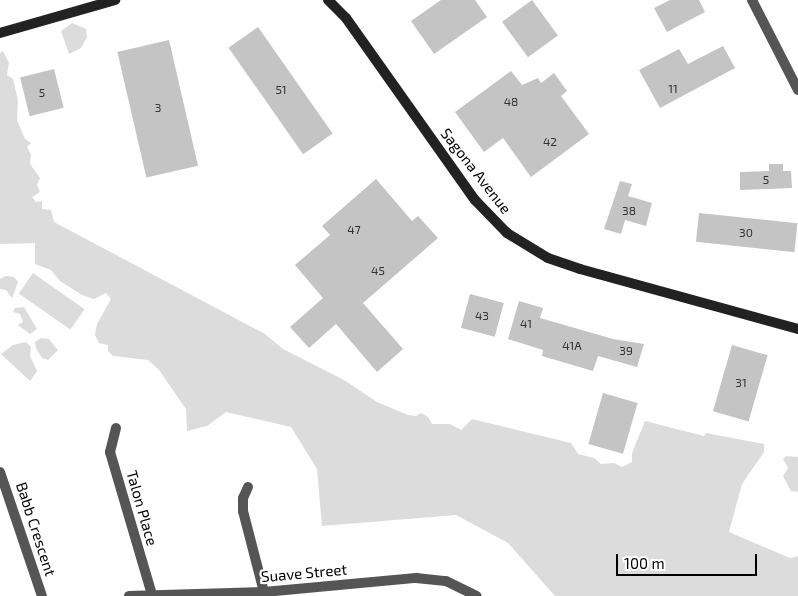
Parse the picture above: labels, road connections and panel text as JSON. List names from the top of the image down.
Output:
{
  "streets": {
    "main road": ["Sagona Avenue"],
    "street": ["Talon Place", "Babb Crescent", "Suave Street"]
  },
  "crossings": [
    ["Talon Place", "Suave Street"]
  ],
  "house_numbers": [
    "11",
    "51",
    "5",
    "48",
    "3",
    "42",
    "5",
    "38",
    "47",
    "30",
    "45",
    "43",
    "41",
    "41A",
    "39",
    "31"
  ],
  "scale_bar": "100 m"
}
